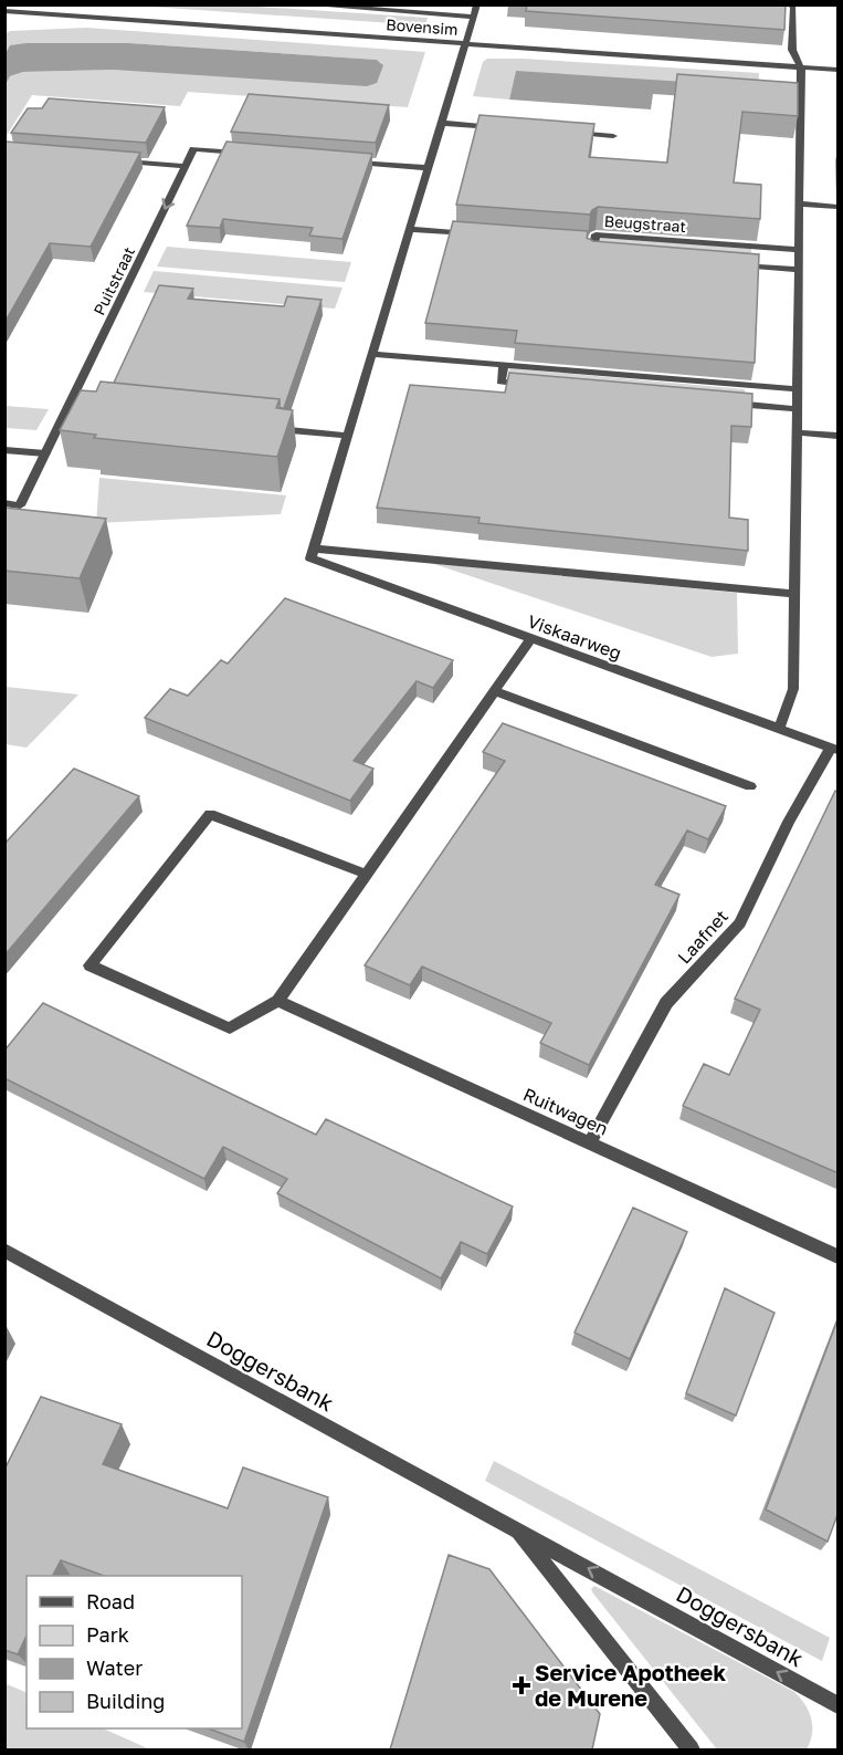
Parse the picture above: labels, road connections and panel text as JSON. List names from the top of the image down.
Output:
{
  "streets": {
    "street": [
      "Bovensim",
      "Beugstraat",
      "Puitstraat",
      "Viskaarweg",
      "Laafnet",
      "Ruitwagen",
      "Doggersbank"
    ]
  },
  "crossings": [
    ["Viskaarweg", "Laafnet"],
    ["Laafnet", "Ruitwagen"]
  ],
  "one_way": ["Puitstraat"],
  "places": {
    "health": ["Service Apotheek de Murene"]
  },
  "legend": [
    "Road",
    "Park",
    "Water",
    "Building"
  ]
}
